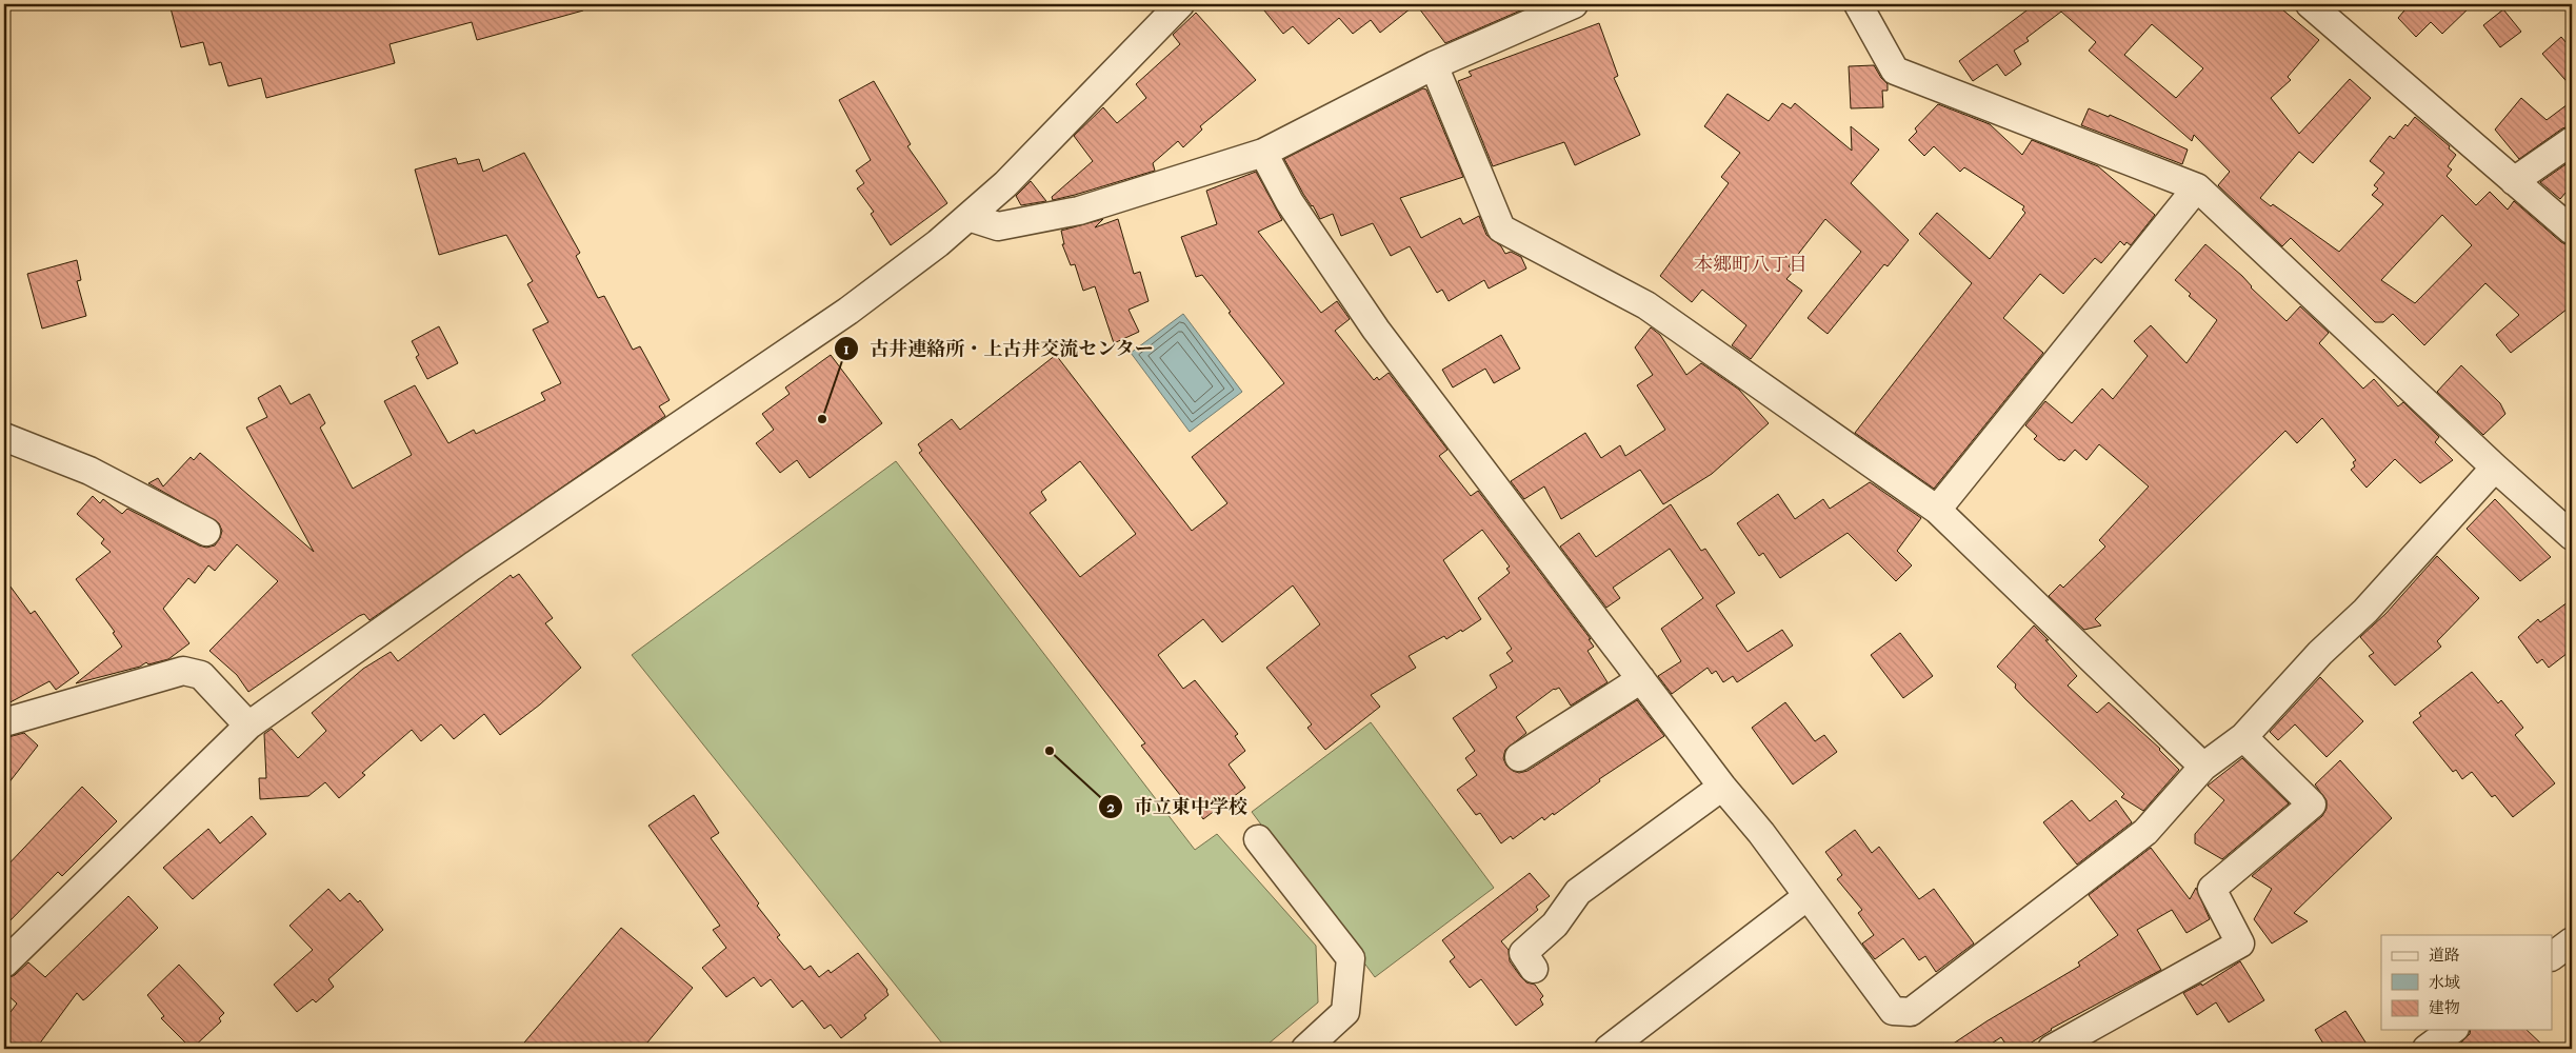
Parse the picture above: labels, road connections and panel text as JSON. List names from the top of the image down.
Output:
{
  "districts": ["本郷町八丁目"],
  "places": ["古井連絡所・上古井交流センター", "市立東中学校"],
  "legend": ["道路", "水域", "建物"]
}
